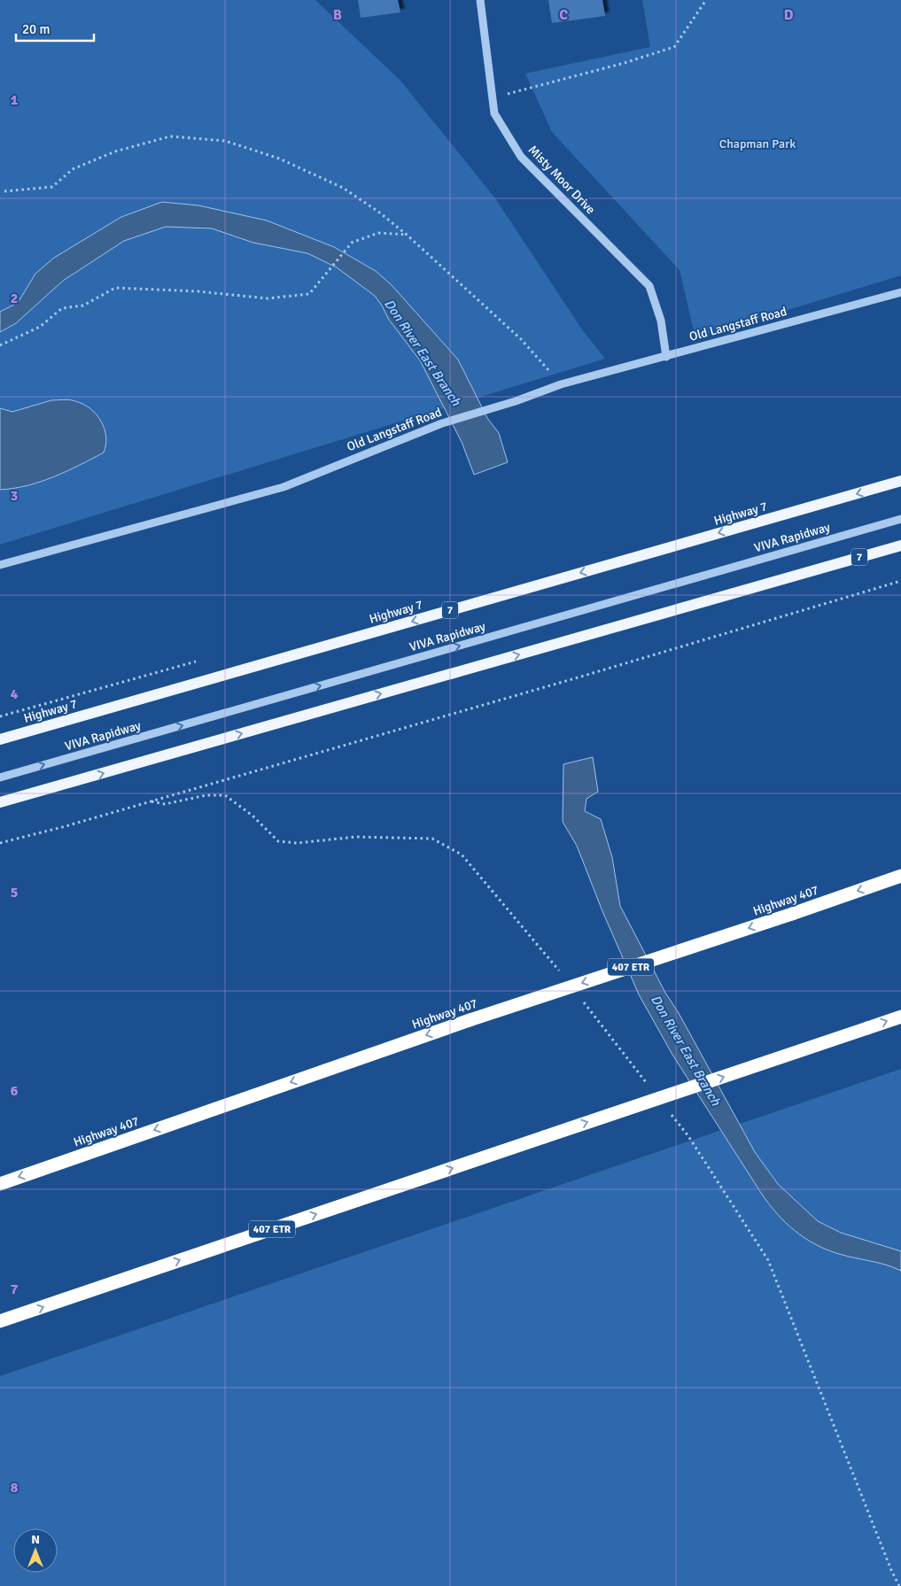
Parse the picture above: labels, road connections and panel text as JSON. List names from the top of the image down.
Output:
{
  "streets": {
    "highway": ["Highway 407", "407 ETR"],
    "main road": ["Highway 7", "7"],
    "street": ["Misty Moor Drive", "Old Langstaff Road", "VIVA Rapidway"]
  },
  "crossings": [
    ["Misty Moor Drive", "Old Langstaff Road"]
  ],
  "one_way": ["VIVA Rapidway", "Highway 407"],
  "water": ["Don River East Branch"],
  "parks": ["Chapman Park"],
  "scale_bar": "20 m",
  "north": "top",
  "grid": {
    "columns": ["B", "C", "D"],
    "rows": [
      "1",
      "2",
      "3",
      "4",
      "5",
      "6",
      "7",
      "8"
    ]
  }
}
